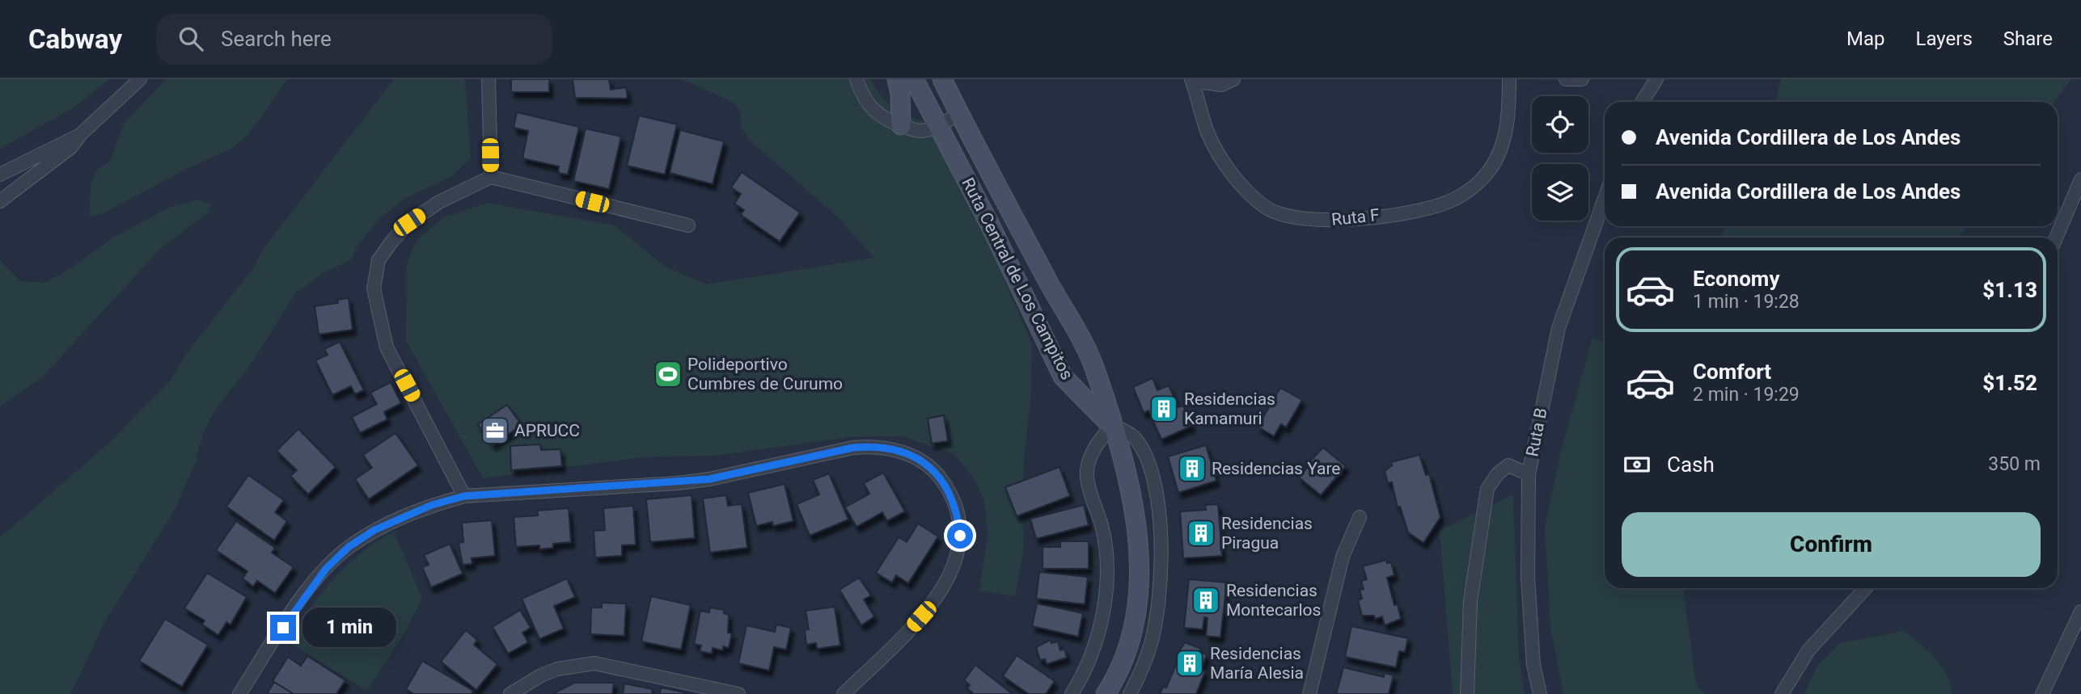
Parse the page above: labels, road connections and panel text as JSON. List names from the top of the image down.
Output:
{
  "streets": {
    "main road": ["Ruta Central de Los Campitos"],
    "street": ["Ruta F", "Ruta B"]
  },
  "places": {
    "sports": ["Polideportivo Cumbres de Curumo"],
    "building": [
      "Residencias Kamamuri",
      "Residencias Yare",
      "Residencias Piragua",
      "Residencias Montecarlos",
      "Residencias María Alesia"
    ],
    "office": ["APRUCC"]
  },
  "page": {
    "header": "Cabway",
    "search": "Search here",
    "nav": ["Map", "Layers", "Share"],
    "banner": ["Avenida Cordillera de Los Andes", "Avenida Cordillera de Los Andes"],
    "list": [
      {
        "name": "Economy",
        "note": "1 min · 19:28",
        "value": "$1.13"
      },
      {
        "name": "Comfort",
        "note": "2 min · 19:29",
        "value": "$1.52"
      }
    ],
    "pay": ["Cash", "350 m"],
    "buttons": "Confirm",
    "bubble": "1 min"
  }
}
